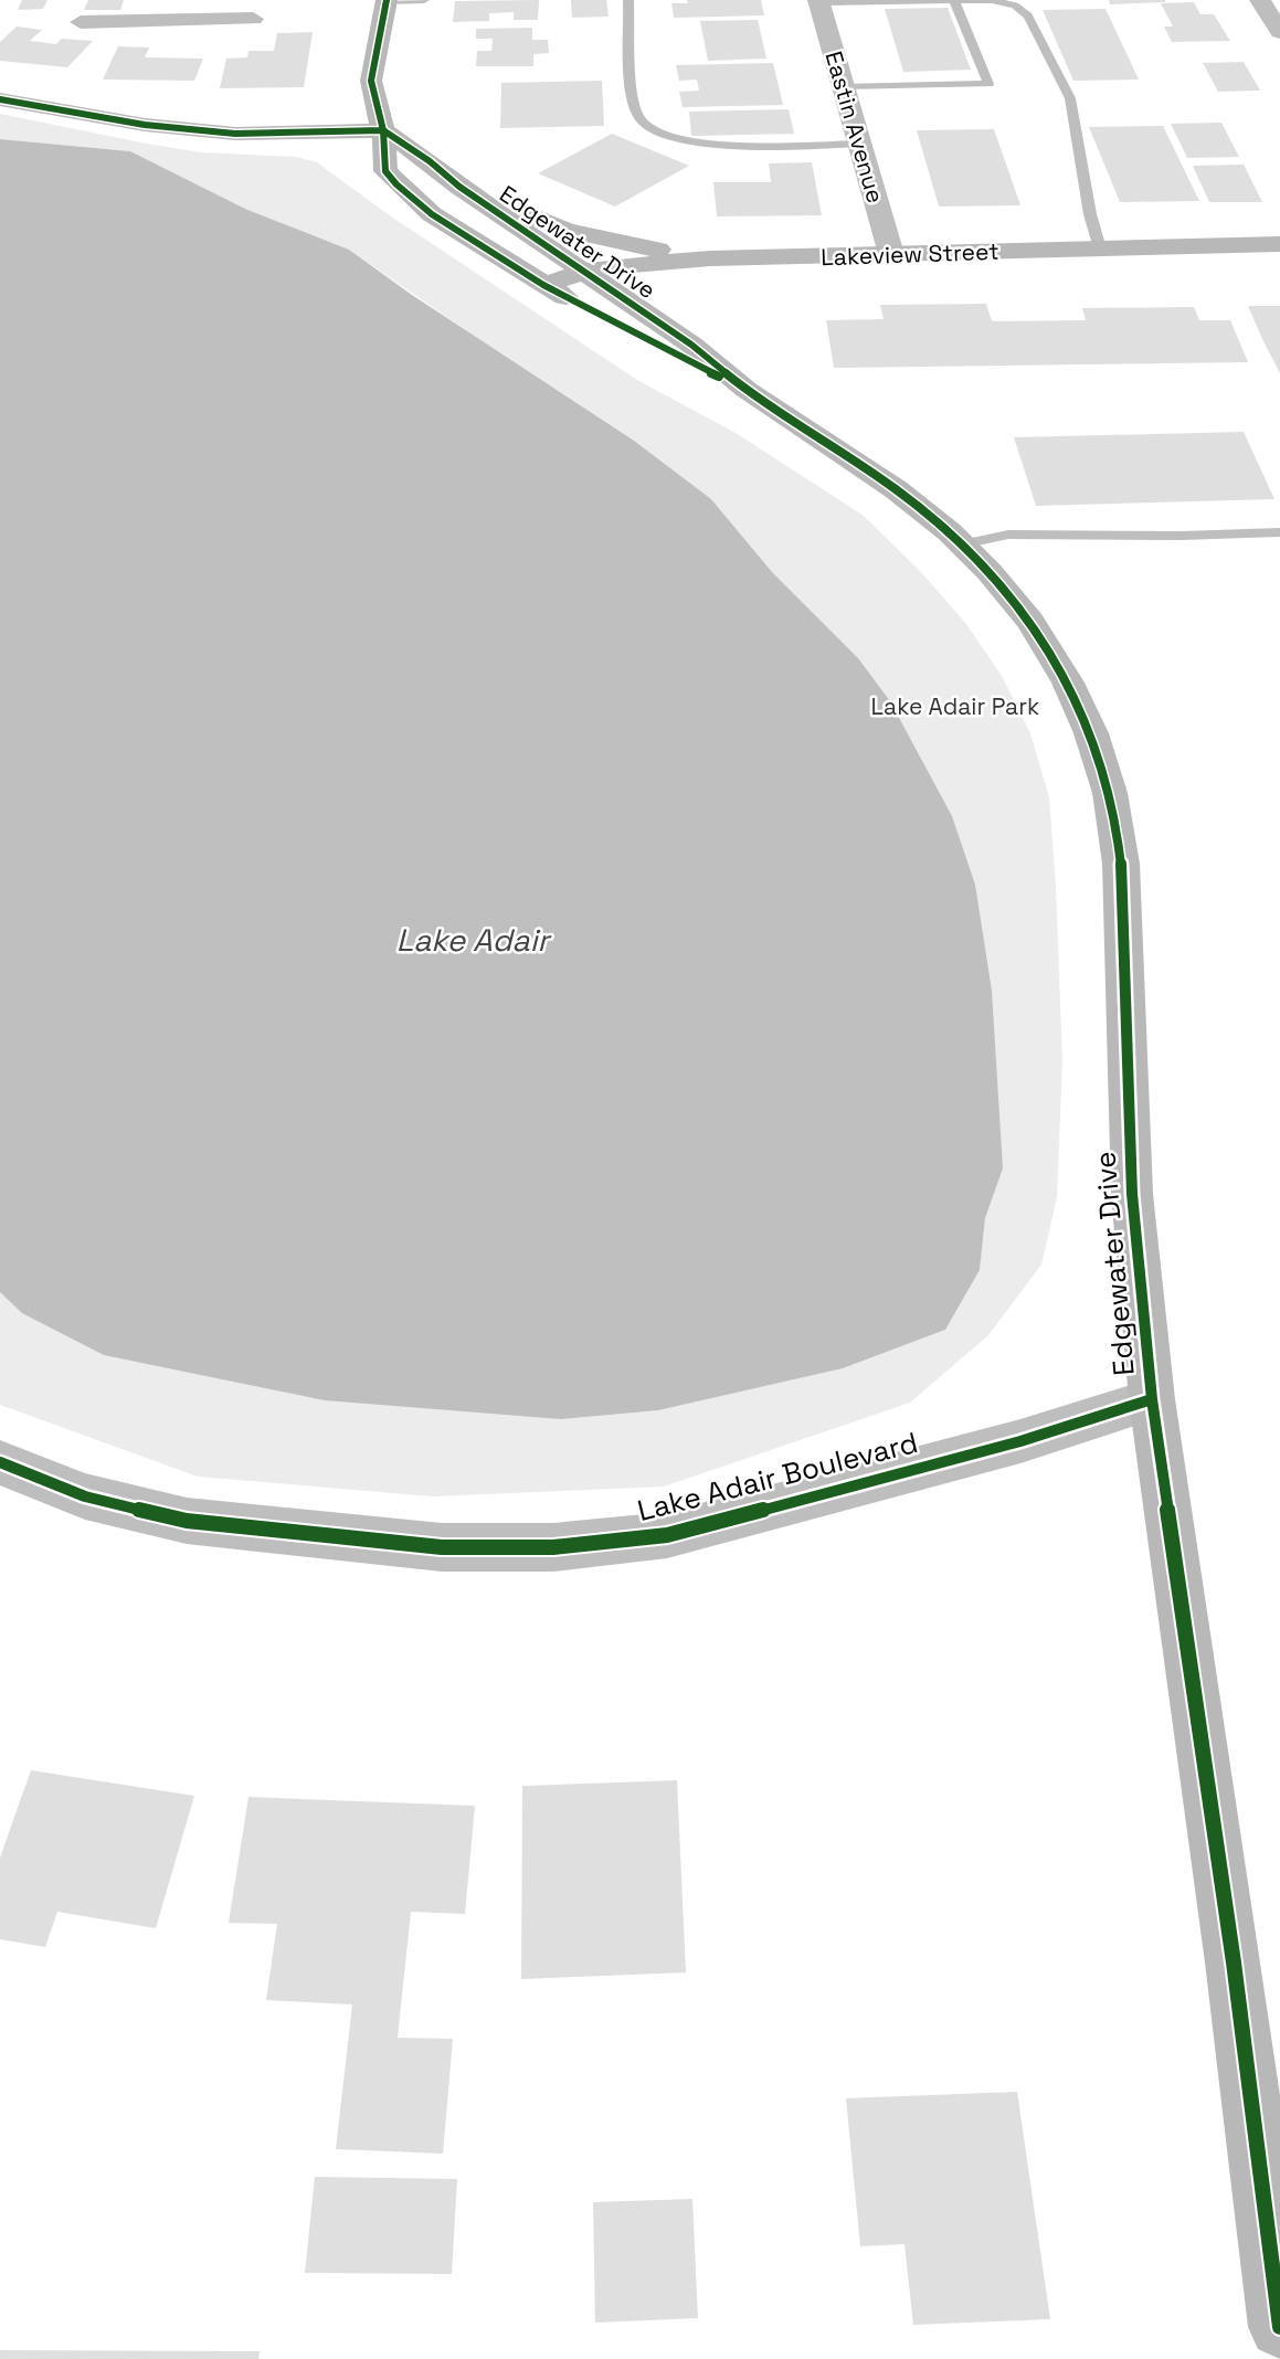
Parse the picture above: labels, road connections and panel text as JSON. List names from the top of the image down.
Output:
{
  "streets": {
    "street": [
      "Eastin Avenue",
      "Edgewater Drive",
      "Lakeview Street",
      "Lake Adair Boulevard"
    ]
  },
  "crossings": [
    ["Eastin Avenue", "Lakeview Street"],
    ["Edgewater Drive", "Lakeview Street"],
    ["Edgewater Drive", "Lake Adair Boulevard"]
  ],
  "water": ["Lake Adair"],
  "parks": ["Lake Adair Park"]
}
